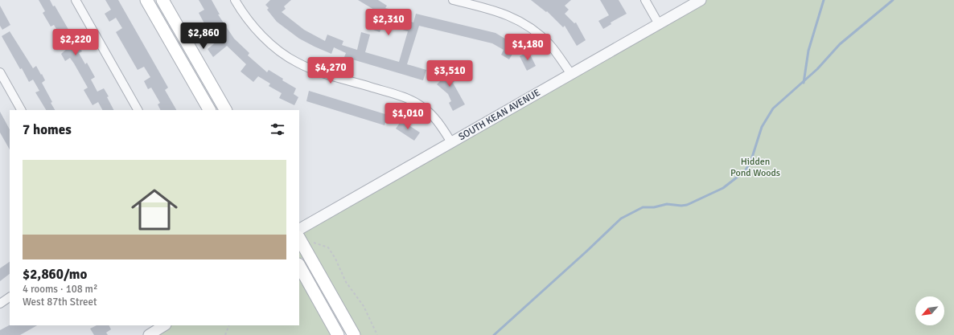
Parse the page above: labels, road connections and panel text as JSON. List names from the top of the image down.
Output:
{
  "streets": {
    "street": ["SOUTH KEAN AVENUE"]
  },
  "parks": ["Hidden Pond Woods"],
  "north": "bottom left",
  "page": {
    "price": [
      "$2,310",
      "$2,860",
      "$2,220",
      "$1,180",
      "$4,270",
      "$3,510",
      "$1,010"
    ],
    "heading": "7 homes",
    "list": [
      {
        "name": "$2,860/mo",
        "note": "4 rooms · 108 m² · West 87th Street"
      }
    ]
  }
}
